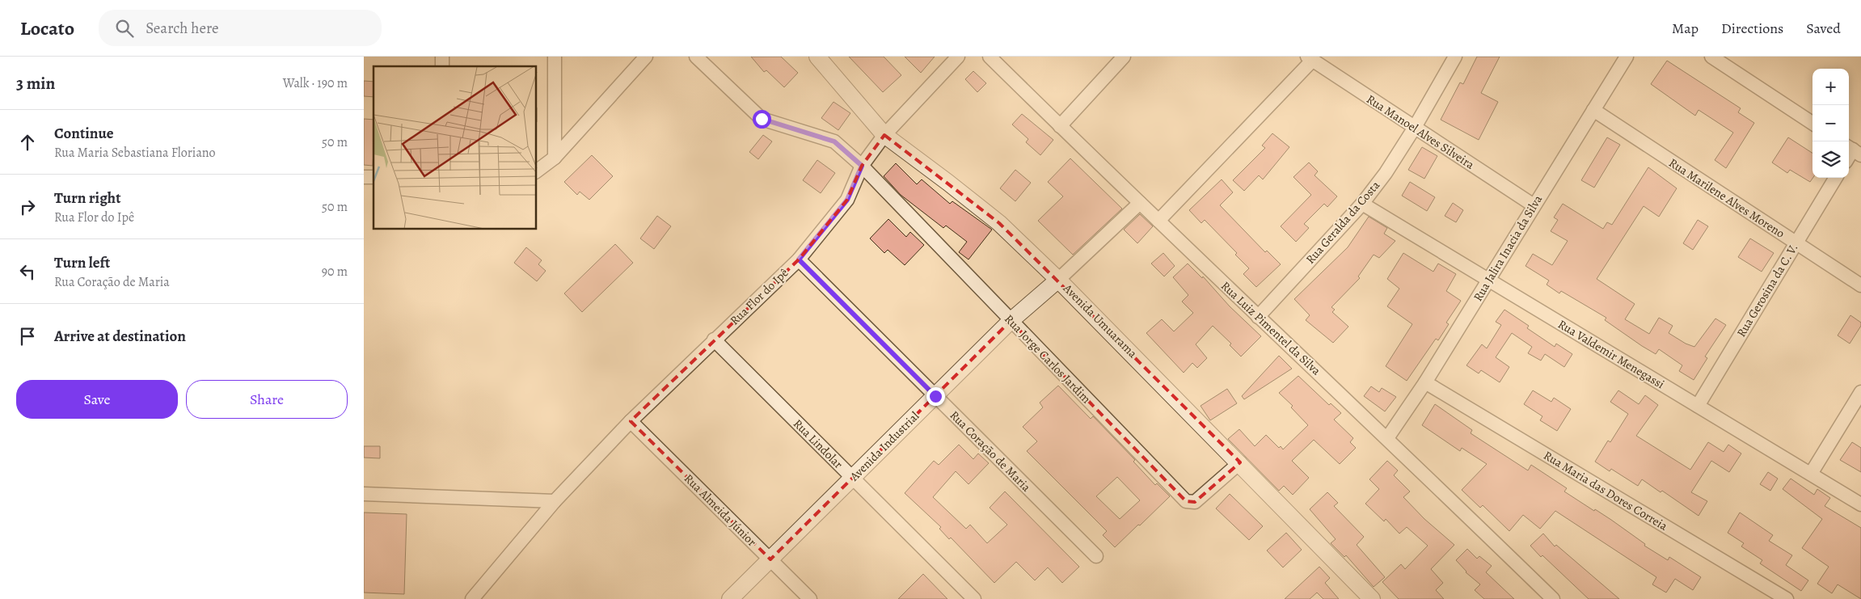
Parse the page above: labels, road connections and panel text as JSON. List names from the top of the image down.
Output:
{
  "streets": {
    "street": [
      "Rua Manoel Alves Silveira",
      "Rua Marilene Alves Moreno",
      "Rua Geralda da Costa",
      "Rua Jalira Inacia da Silva",
      "Rua Gerosina da C. V.",
      "Rua Flor do Ipê",
      "Avenida Umuarama",
      "Rua Luiz Pimentel da Silva",
      "Rua Valdemir Menegassi",
      "Rua Jorge Carlos Jardim",
      "Rua Lindolar",
      "Avenida Industrial",
      "Rua Coração de Maria",
      "Rua Maria das Dores Correia",
      "Rua Almeida Júnior"
    ]
  },
  "crossings": [
    ["Rua Manoel Alves Silveira", "Rua Geralda da Costa"],
    ["Rua Manoel Alves Silveira", "Rua Jalira Inacia da Silva"],
    ["Rua Marilene Alves Moreno", "Rua Jalira Inacia da Silva"],
    ["Rua Marilene Alves Moreno", "Rua Gerosina da C. V."],
    ["Rua Geralda da Costa", "Rua Luiz Pimentel da Silva"],
    ["Rua Geralda da Costa", "Rua Valdemir Menegassi"],
    ["Rua Jalira Inacia da Silva", "Rua Luiz Pimentel da Silva"],
    ["Rua Jalira Inacia da Silva", "Rua Valdemir Menegassi"],
    ["Rua Jalira Inacia da Silva", "Rua Maria das Dores Correia"],
    ["Rua Gerosina da C. V.", "Rua Valdemir Menegassi"],
    ["Rua Flor do Ipê", "Avenida Umuarama"],
    ["Rua Flor do Ipê", "Rua Jorge Carlos Jardim"],
    ["Rua Flor do Ipê", "Rua Lindolar"],
    ["Rua Flor do Ipê", "Rua Coração de Maria"],
    ["Rua Flor do Ipê", "Rua Almeida Júnior"],
    ["Avenida Umuarama", "Rua Jorge Carlos Jardim"],
    ["Avenida Umuarama", "Avenida Industrial"],
    ["Rua Jorge Carlos Jardim", "Avenida Industrial"],
    ["Rua Lindolar", "Avenida Industrial"],
    ["Avenida Industrial", "Rua Coração de Maria"],
    ["Avenida Industrial", "Rua Almeida Júnior"]
  ],
  "page": {
    "header": "Locato",
    "search": "Search here",
    "nav": ["Map", "Directions", "Saved"],
    "heading": ["3 min", "Walk · 190 m"],
    "map_buttons": ["+", "−"],
    "list": [
      ["Continue", "Rua Maria Sebastiana Floriano", "50 m"],
      ["Turn right", "Rua Flor do Ipê", "50 m"],
      ["Turn left", "Rua Coração de Maria", "90 m"],
      "Arrive at destination"
    ],
    "buttons": ["Save", "Share"]
  }
}
